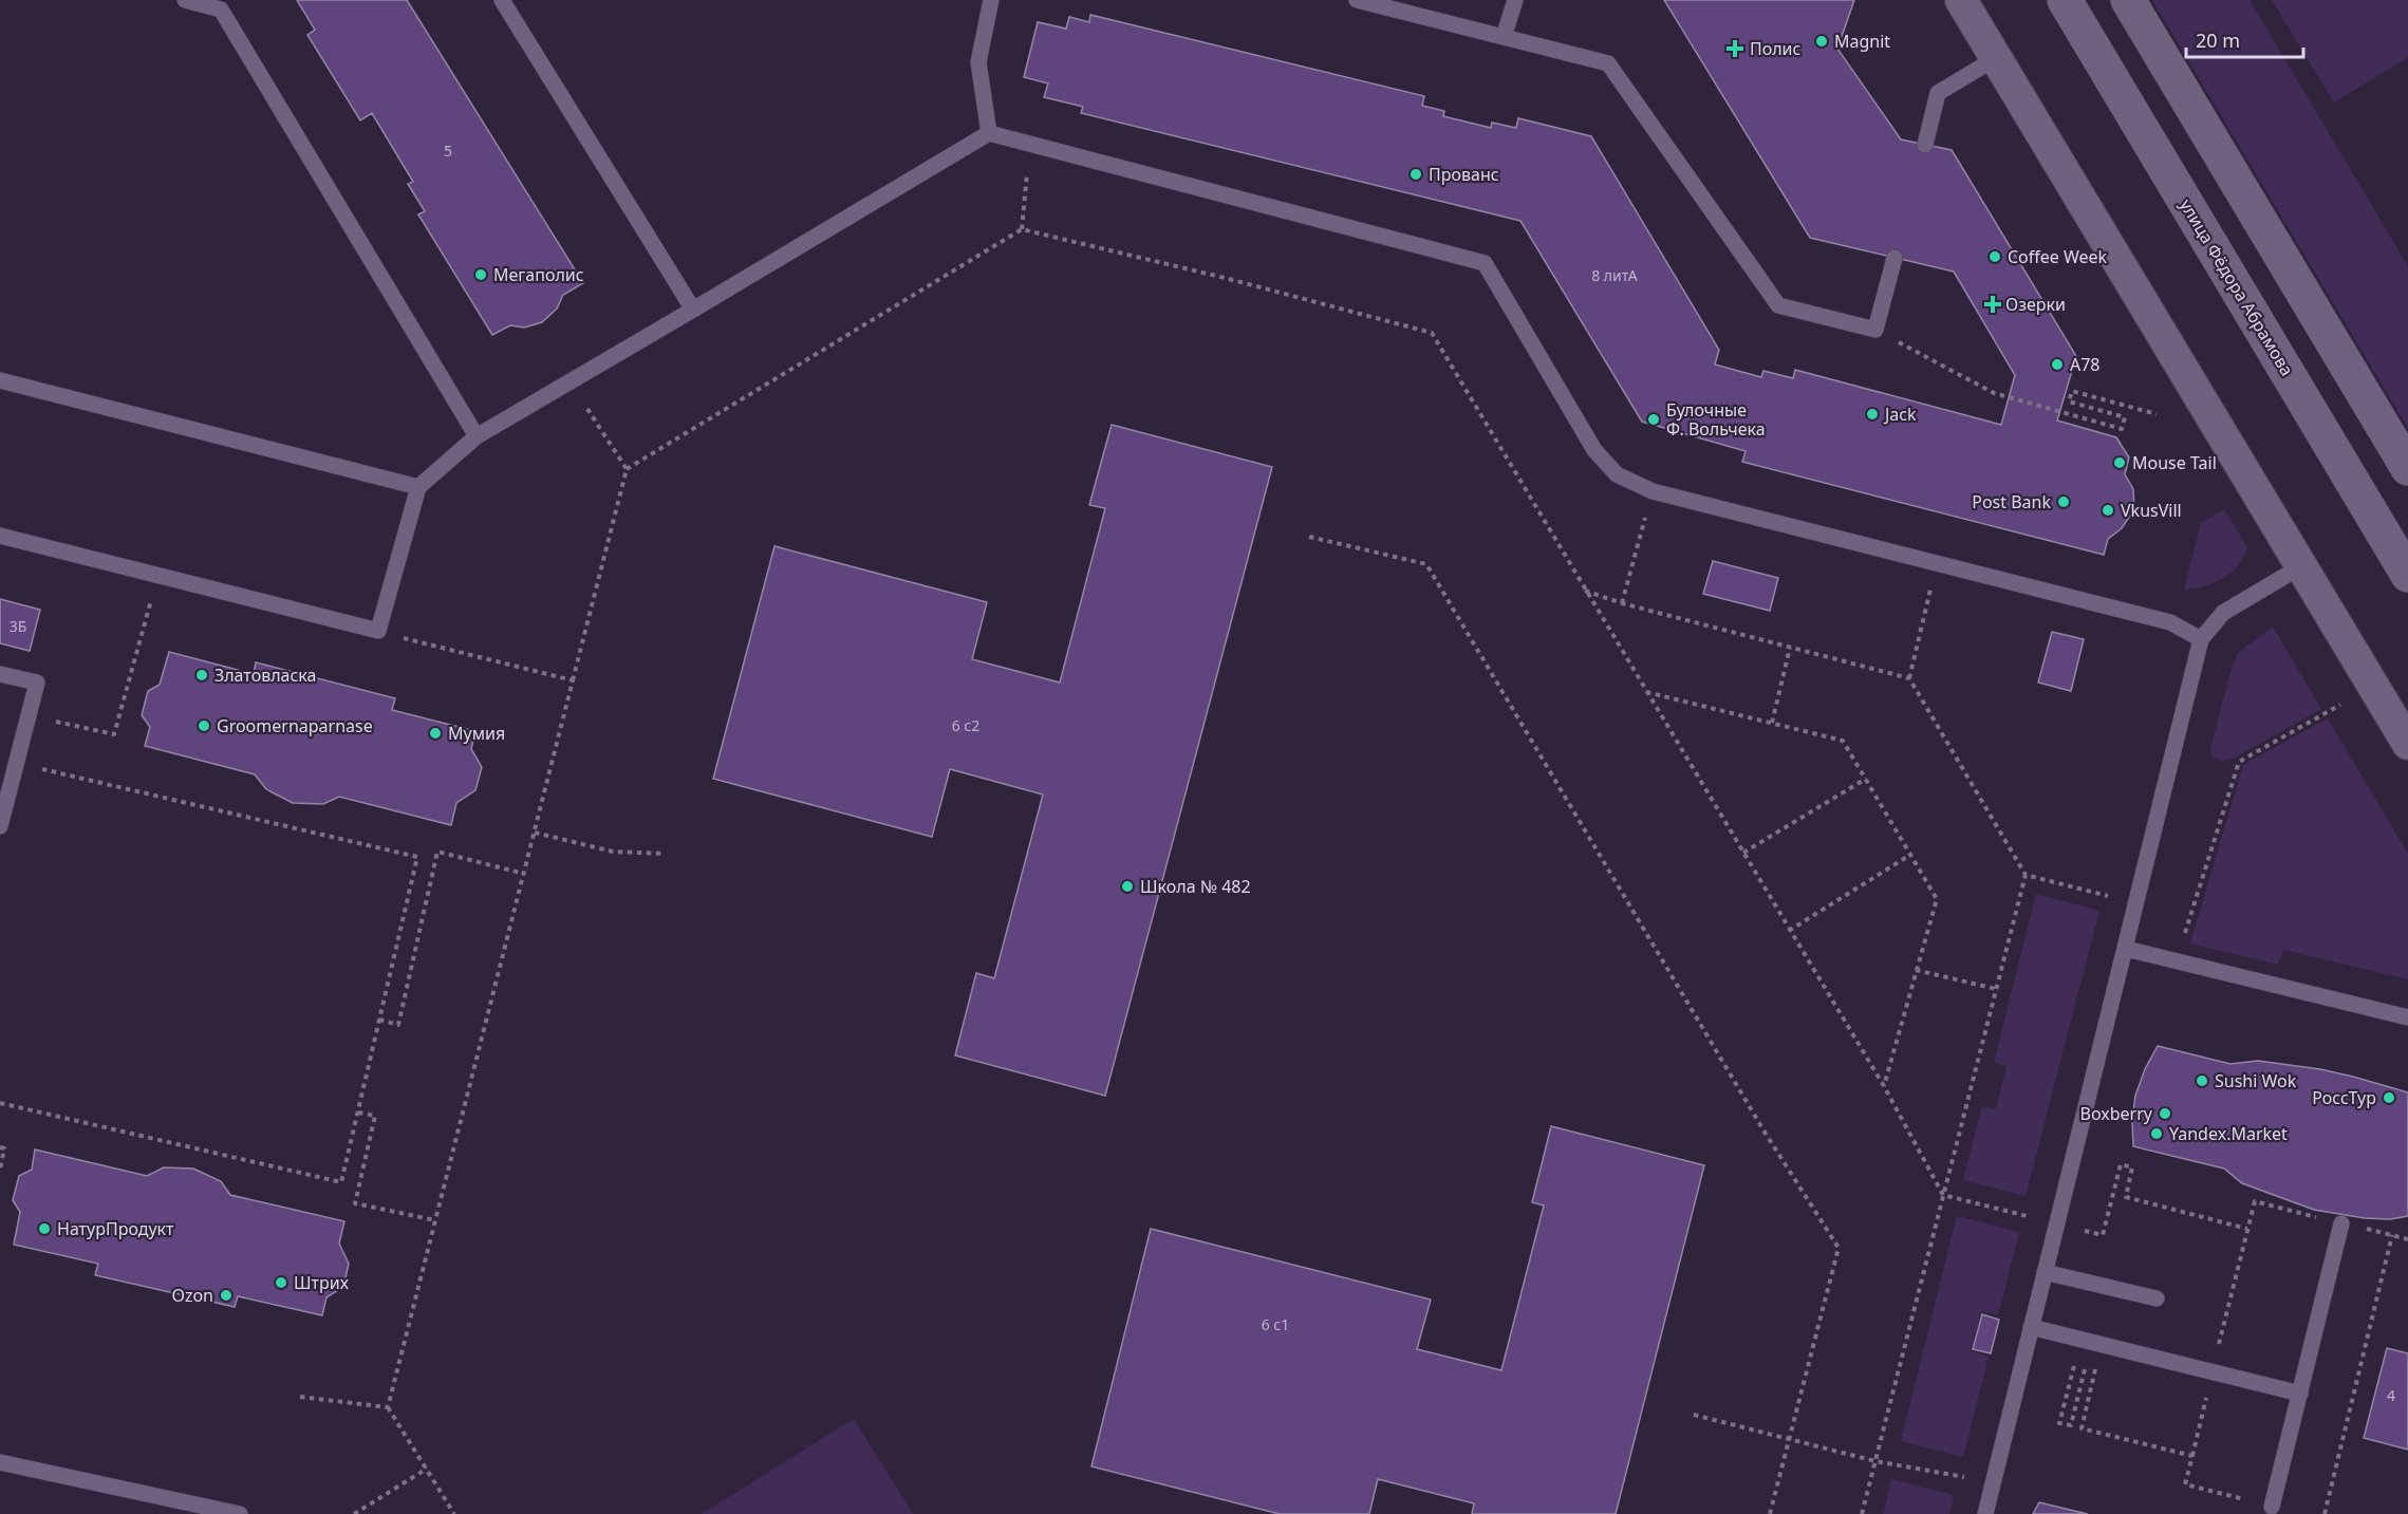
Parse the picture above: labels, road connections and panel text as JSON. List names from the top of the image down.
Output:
{
  "streets": {
    "street": ["улица Фёдора Абрамова"]
  },
  "places": {
    "other": [
      "Magnit",
      "Прованс",
      "Coffee Week",
      "Мегаполис",
      "А78",
      "Jack",
      "Булочные Ф. Вольчека",
      "Mouse Tail",
      "Post Bank",
      "VkusVill",
      "Златовласка",
      "Groomernaparnase",
      "Мумия",
      "Школа № 482",
      "Sushi Wok",
      "РоссТур",
      "Boxberry",
      "Yandex.Market",
      "НатурПродукт",
      "Штрих",
      "Ozon"
    ],
    "health": ["Полис", "Озерки"]
  },
  "house_numbers": [
    "5",
    "8 литА",
    "3Б",
    "6 с2",
    "6 с1",
    "4"
  ],
  "scale_bar": "20 m"
}
